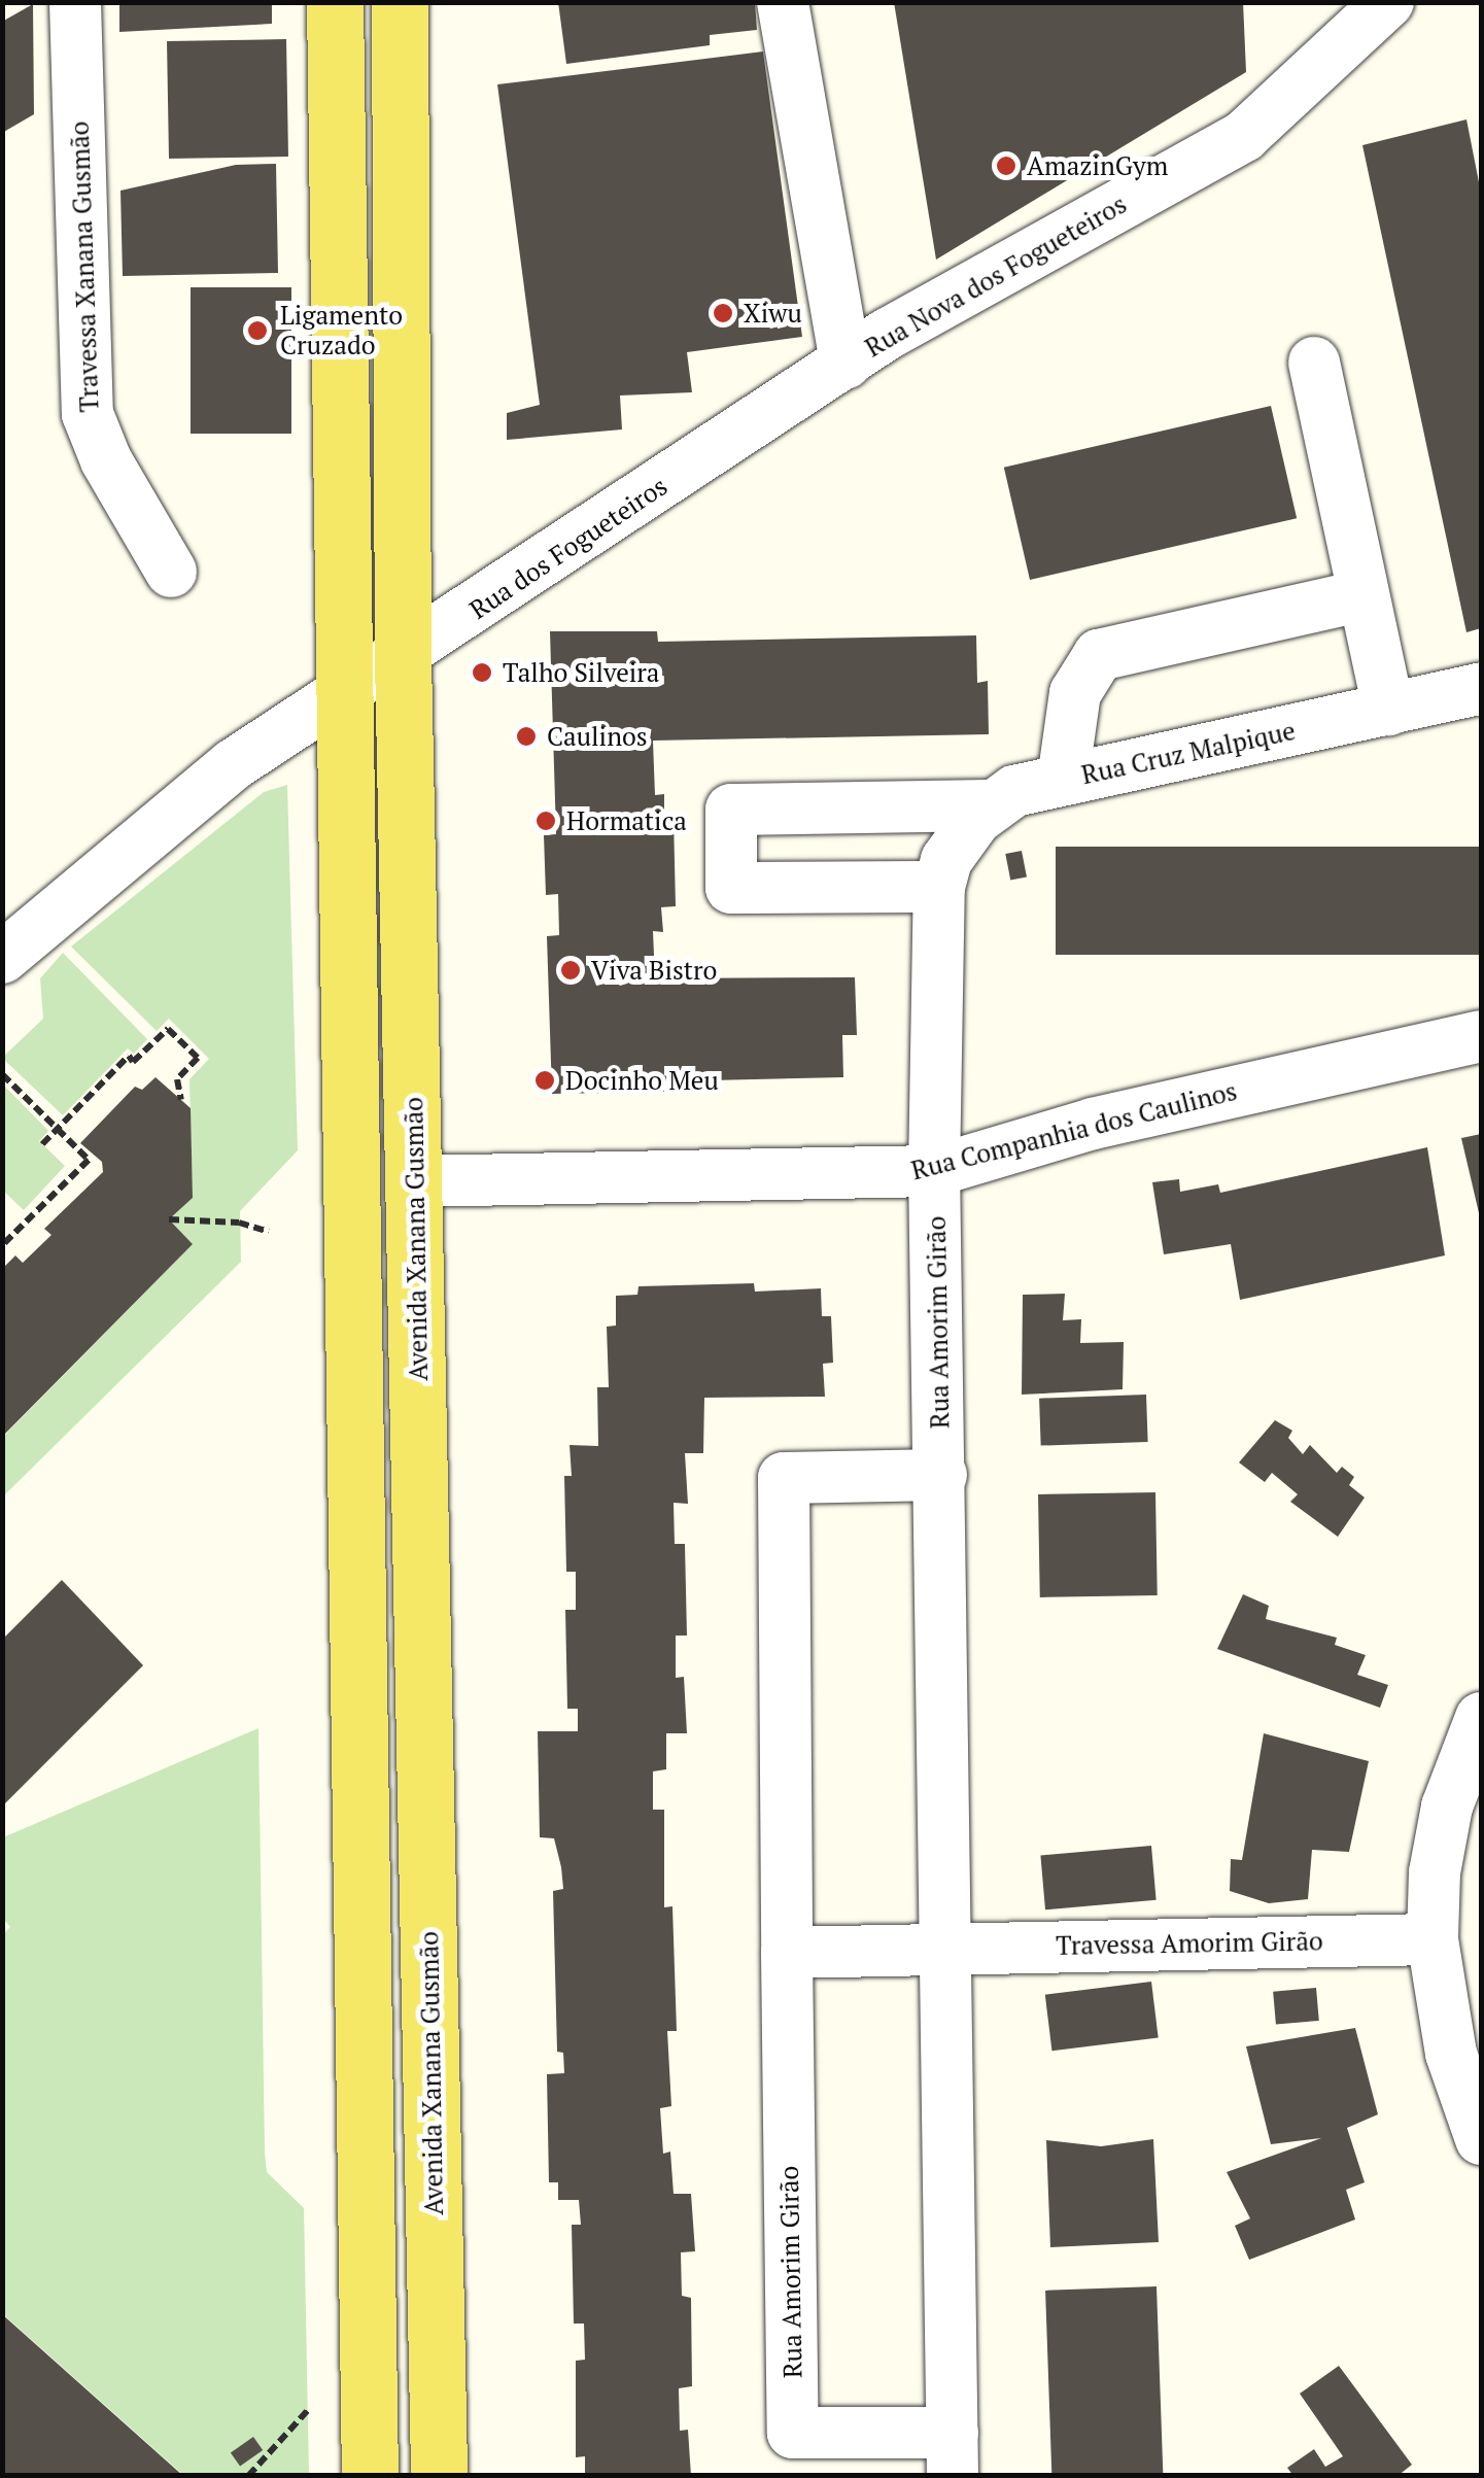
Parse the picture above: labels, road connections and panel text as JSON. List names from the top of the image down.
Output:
{
  "streets": {
    "main road": ["Avenida Xanana Gusmão"],
    "street": [
      "Travessa Xanana Gusmão",
      "Rua Nova dos Fogueteiros",
      "Rua dos Fogueteiros",
      "Rua Cruz Malpique",
      "Rua Companhia dos Caulinos",
      "Rua Amorim Girão",
      "Travessa Amorim Girão"
    ]
  },
  "crossings": [
    ["Rua Nova dos Fogueteiros", "Rua dos Fogueteiros"],
    ["Rua dos Fogueteiros", "Avenida Xanana Gusmão"],
    ["Rua Cruz Malpique", "Rua Companhia dos Caulinos"],
    ["Rua Cruz Malpique", "Rua Amorim Girão"],
    ["Rua Companhia dos Caulinos", "Avenida Xanana Gusmão"],
    ["Rua Companhia dos Caulinos", "Rua Amorim Girão"],
    ["Rua Amorim Girão", "Travessa Amorim Girão"]
  ],
  "places": [
    "AmazinGym",
    "Xiwu",
    "Ligamento Cruzado",
    "Talho Silveira",
    "Caulinos",
    "Hormatica",
    "Viva Bistro",
    "Docinho Meu"
  ]
}
